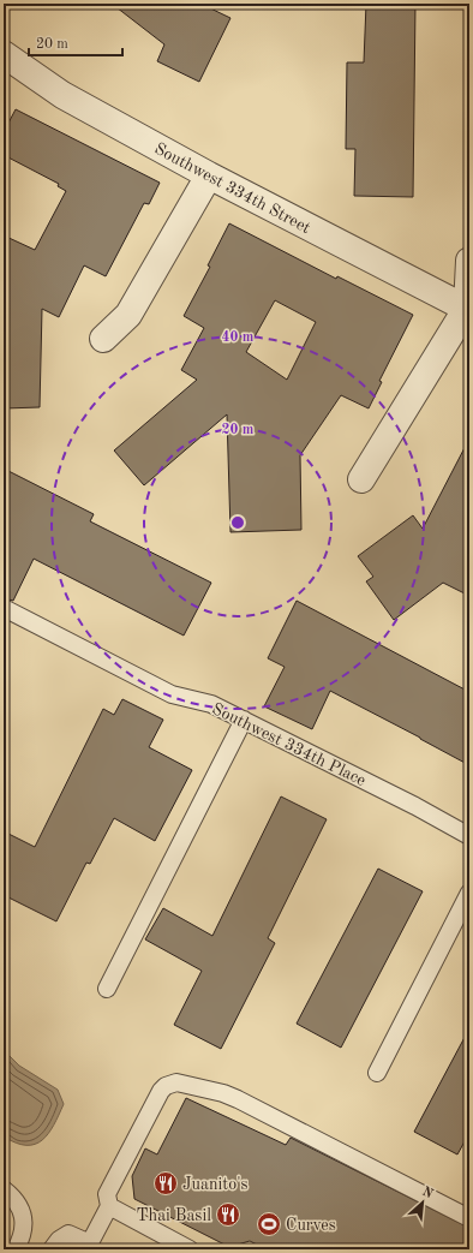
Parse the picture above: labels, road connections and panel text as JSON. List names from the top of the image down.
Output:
{
  "streets": {
    "street": ["Southwest 334th Street"],
    "lane": ["Southwest 334th Place"]
  },
  "places": {
    "restaurant": ["Juanito's", "Thai Basil"],
    "sports": ["Curves"]
  },
  "scale_bar": "20 m",
  "north": "top right",
  "rings": ["40 m", "20 m"]
}
